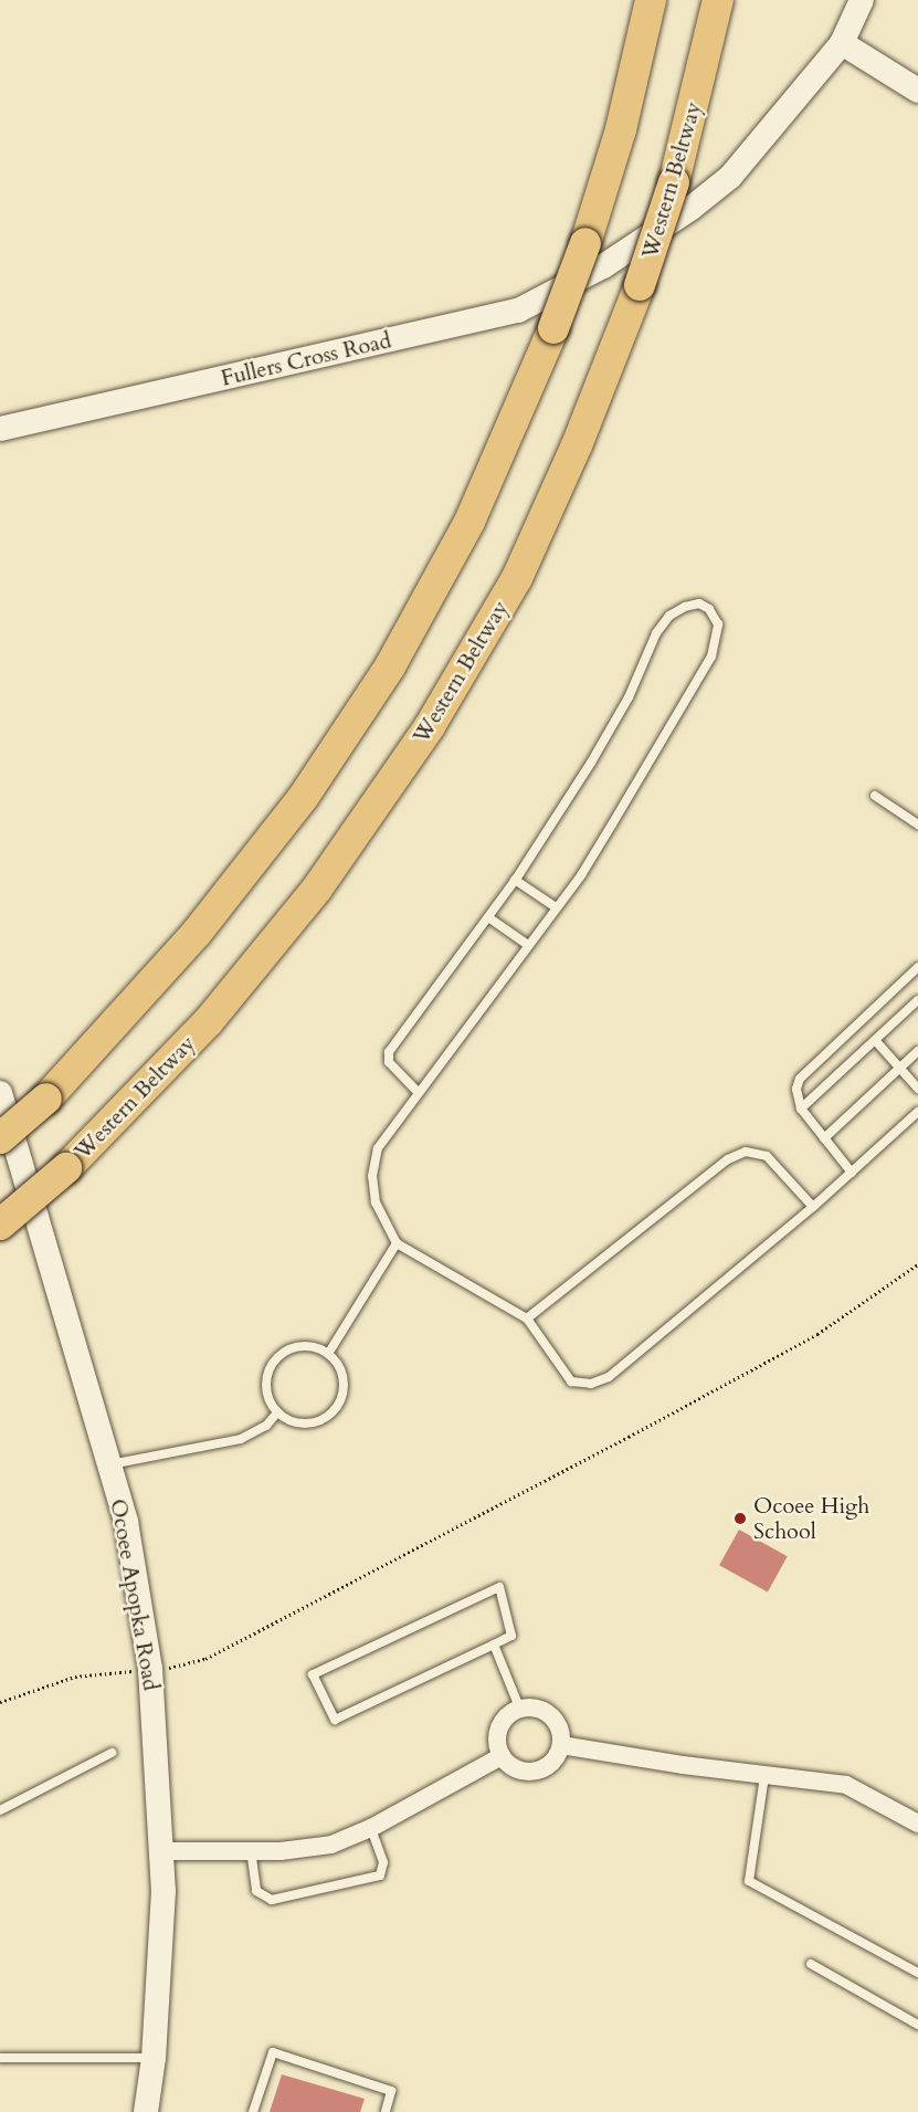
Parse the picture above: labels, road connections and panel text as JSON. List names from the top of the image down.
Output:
{
  "streets": {
    "highway": ["Western Beltway"],
    "street": ["Fullers Cross Road", "Ocoee Apopka Road"]
  },
  "places": ["Ocoee High School"]
}
